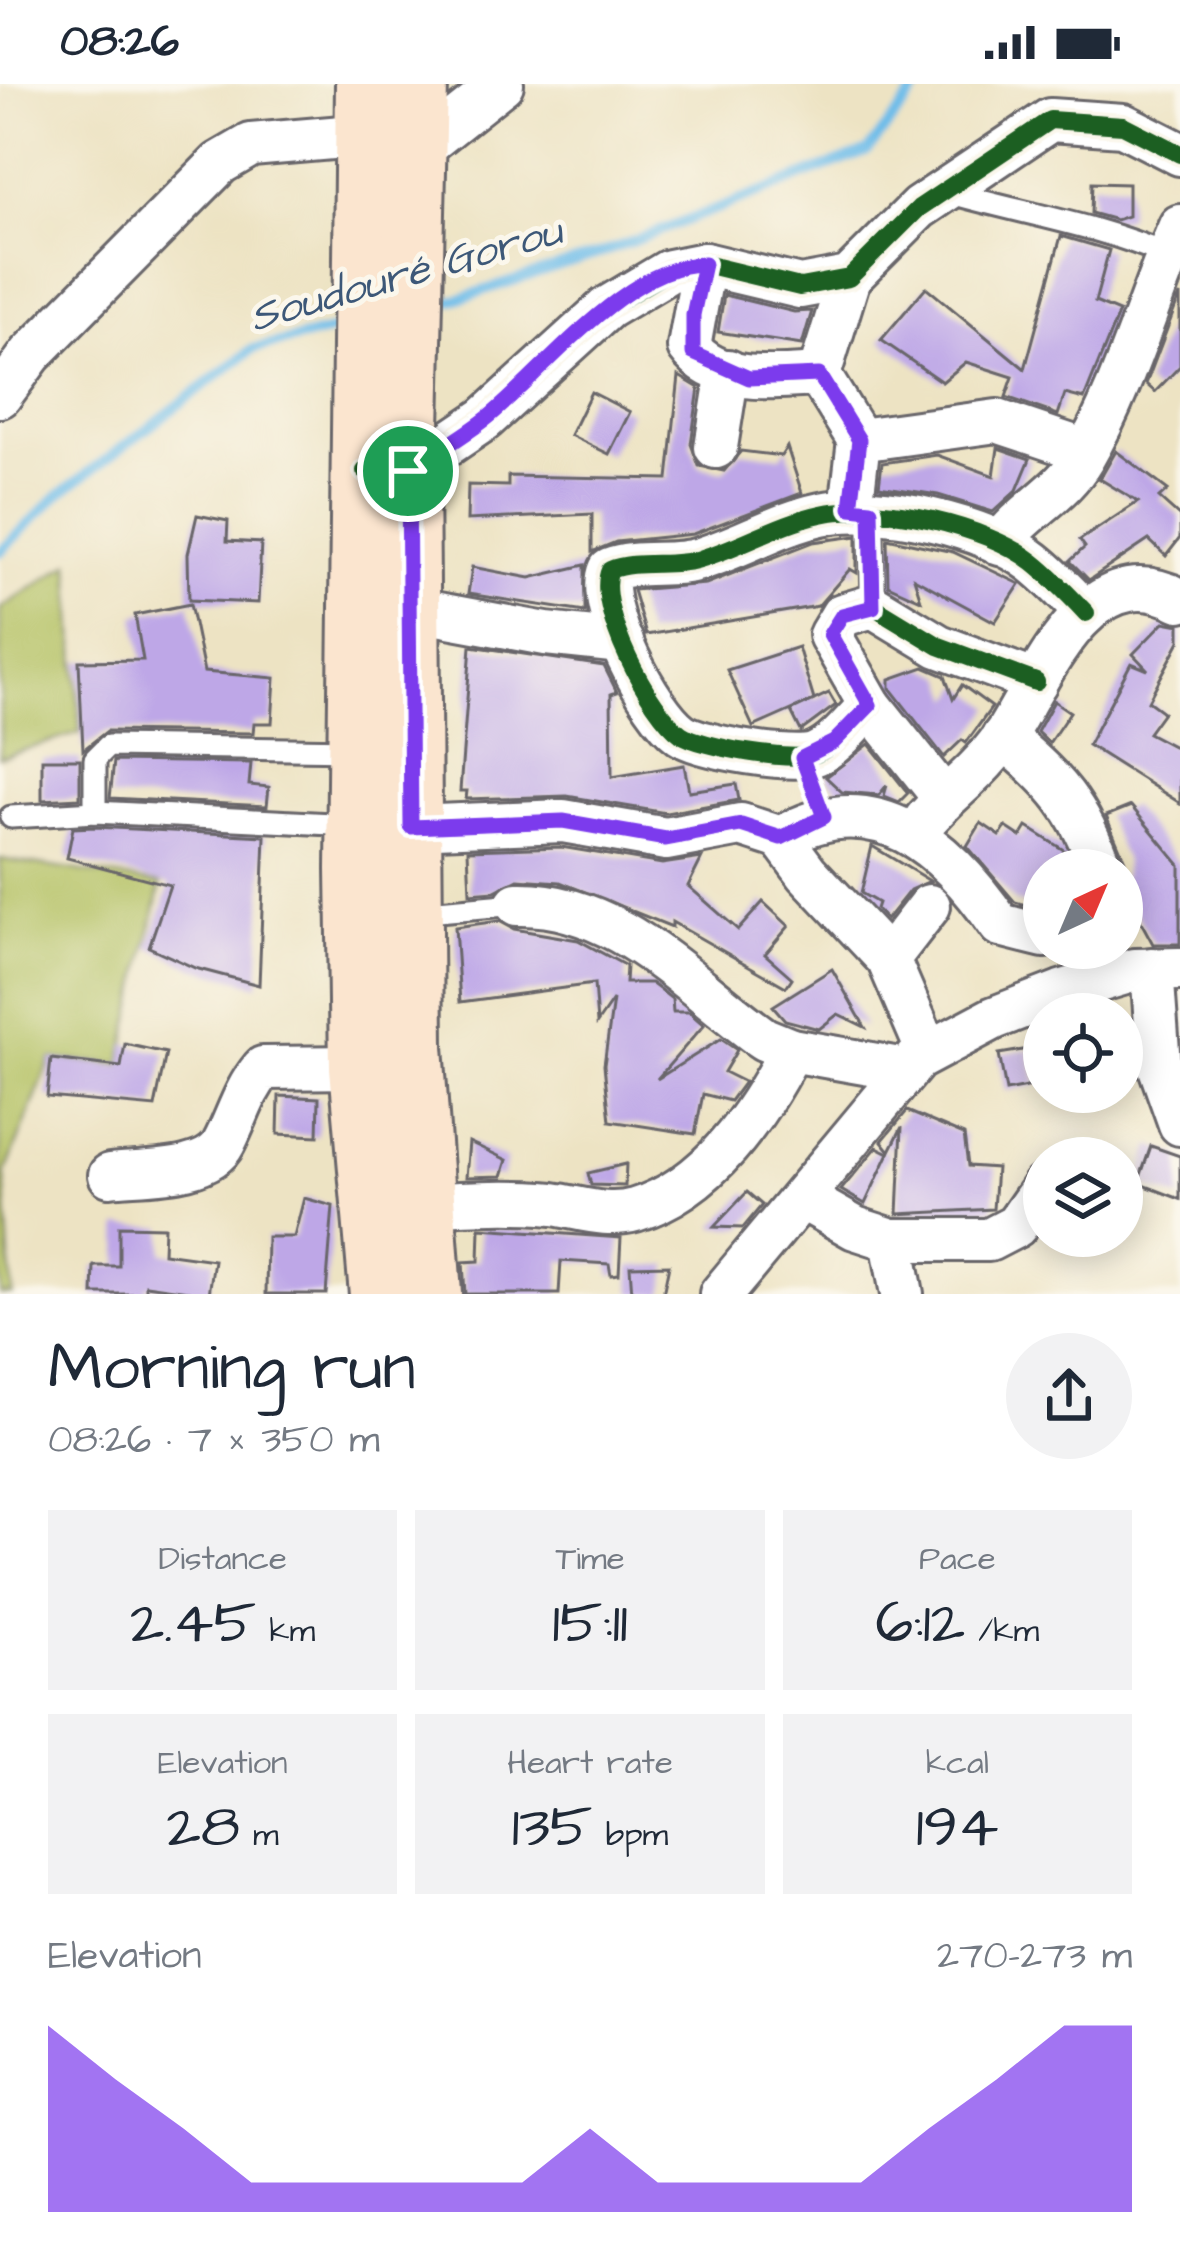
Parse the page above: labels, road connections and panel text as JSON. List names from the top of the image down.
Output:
{
  "water": ["Soudouré Gorou"],
  "north": "top right",
  "page": {
    "status": "08:26",
    "heading": ["Morning run", "08:26 · 7 × 350 m"],
    "stats": [
      ["Distance", "2.45 km"],
      ["Time", "15:11"],
      ["Pace", "6:12 /km"],
      ["Elevation", "28 m"],
      ["Heart rate", "135 bpm"],
      ["kcal", "194"]
    ],
    "chart": ["Elevation", "270–273 m"]
  }
}
